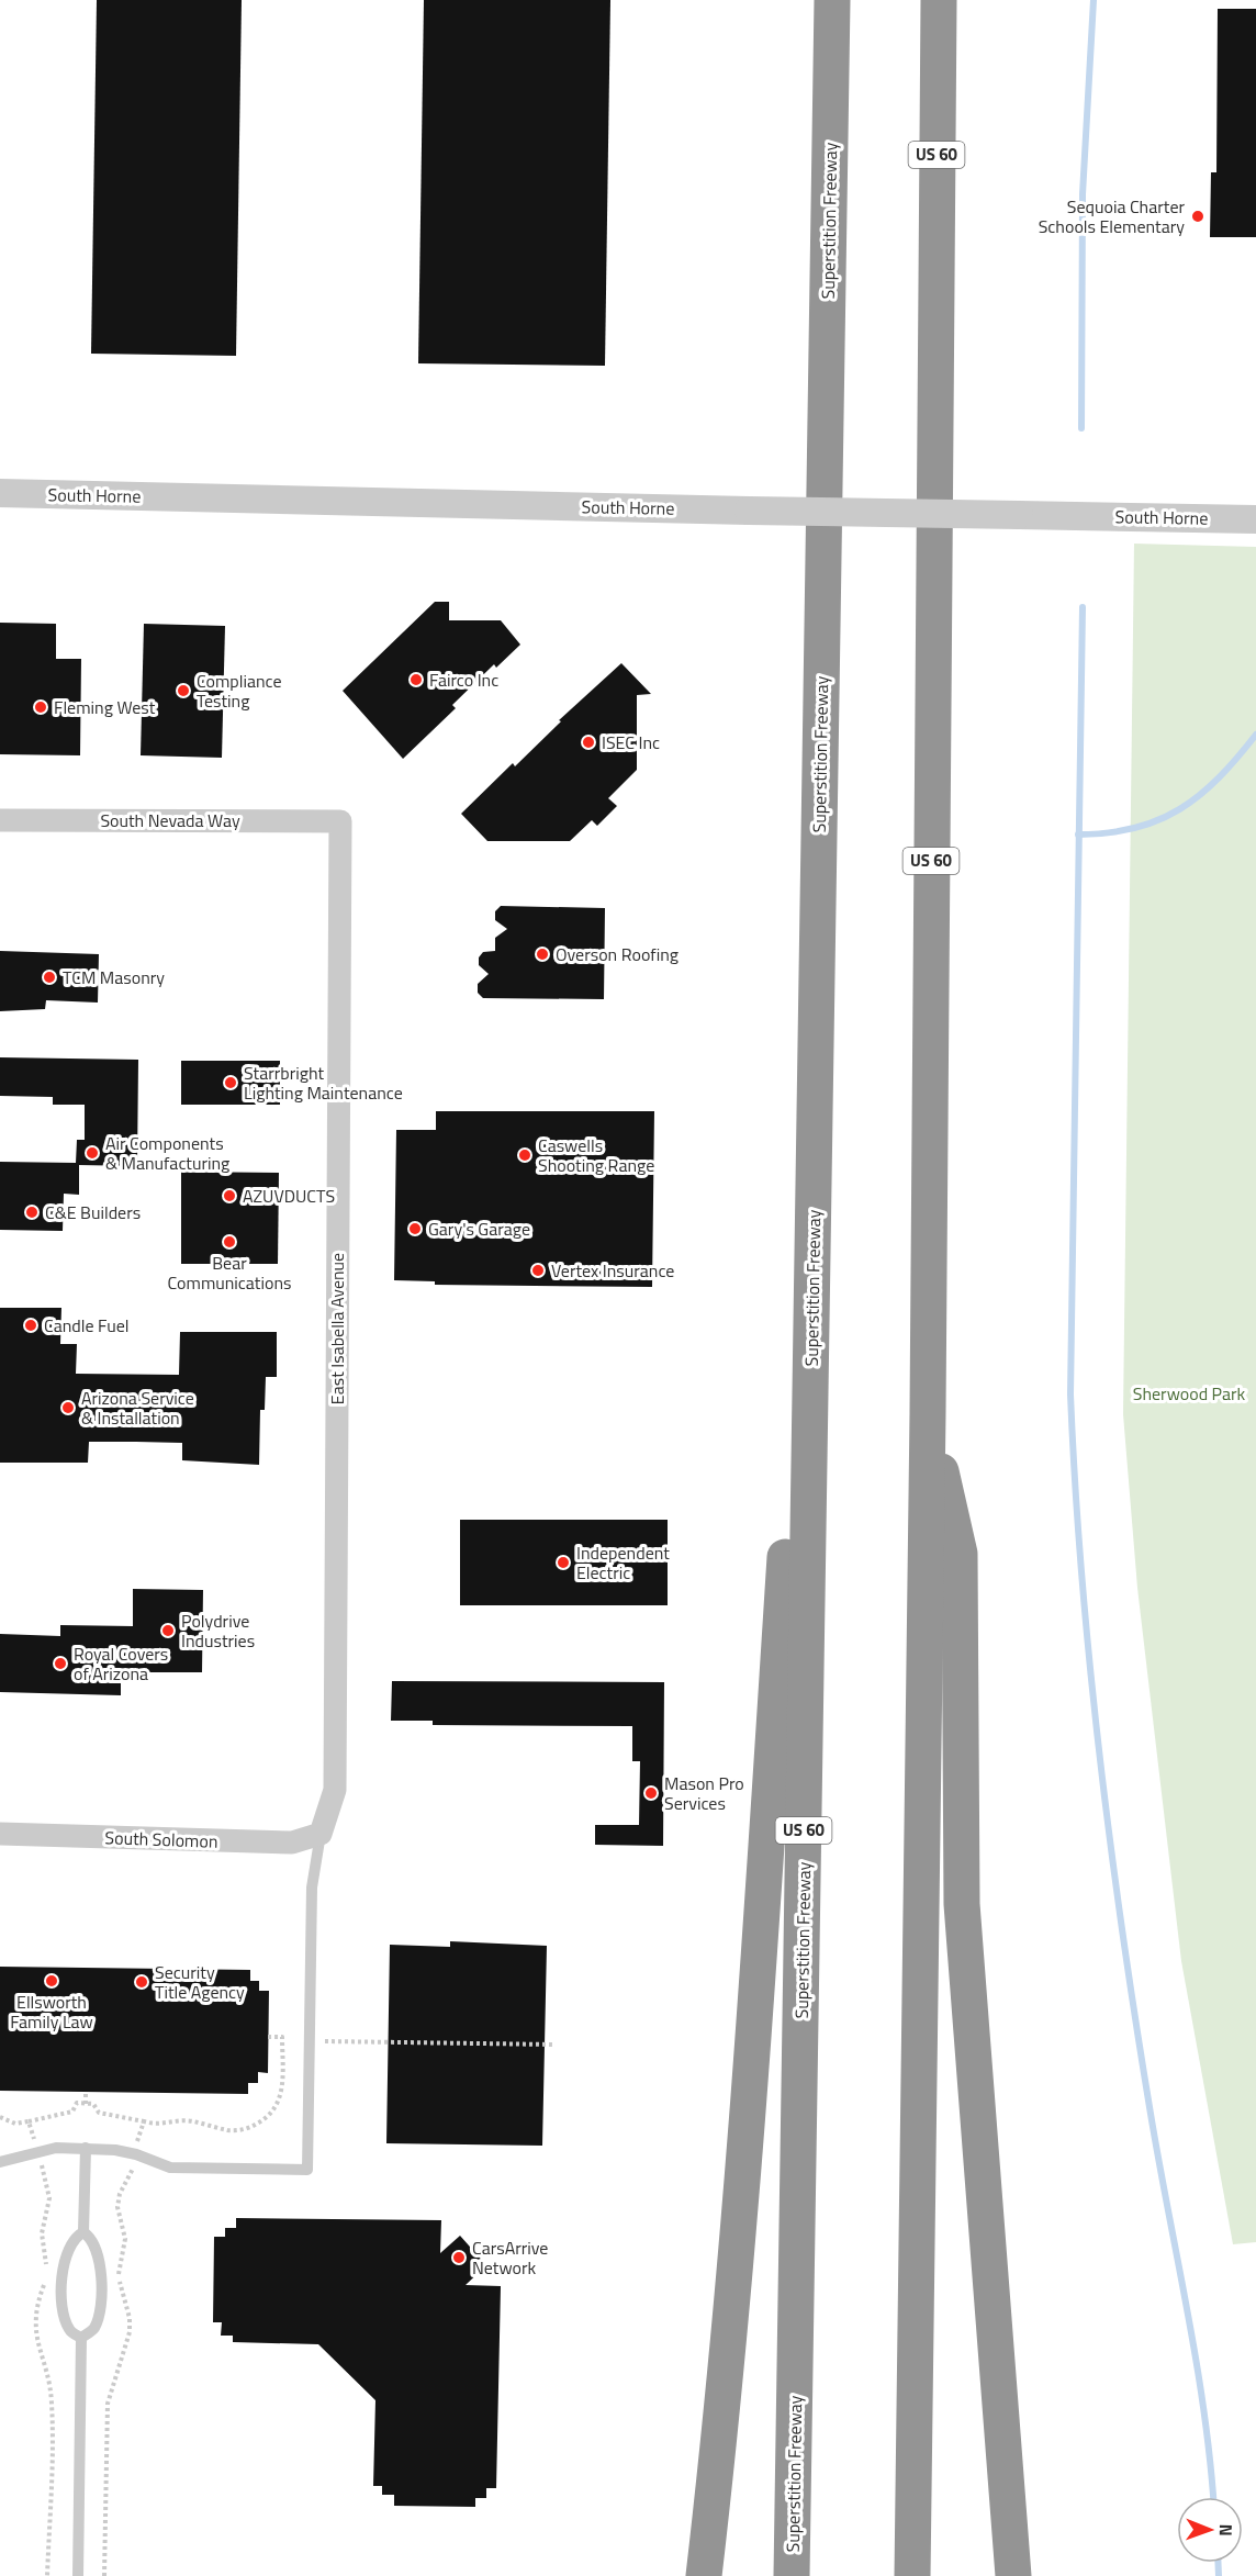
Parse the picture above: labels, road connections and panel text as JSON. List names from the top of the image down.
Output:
{
  "streets": {
    "highway": ["US 60", "Superstition Freeway"],
    "street": [
      "South Horne",
      "South Nevada Way",
      "East Isabella Avenue",
      "South Solomon"
    ]
  },
  "crossings": [
    ["South Nevada Way", "East Isabella Avenue"],
    ["East Isabella Avenue", "South Solomon"]
  ],
  "parks": ["Sherwood Park"],
  "places": [
    "Sequoia Charter Schools Elementary",
    "Fairco Inc",
    "Compliance Testing",
    "Fleming West",
    "ISEC Inc",
    "Overson Roofing",
    "TCM Masonry",
    "Starrbright Lighting Maintenance",
    "Air Components & Manufacturing",
    "Caswells Shooting Range",
    "AZUVDUCTS",
    "C&E Builders",
    "Gary's Garage",
    "Bear Communications",
    "Vertex Insurance",
    "Candle Fuel",
    "Arizona Service & Installation",
    "Independent Electric",
    "Polydrive Industries",
    "Royal Covers of Arizona",
    "Mason Pro Services",
    "Ellsworth Family Law",
    "Security Title Agency",
    "CarsArrive Network"
  ],
  "north": "right"
}
